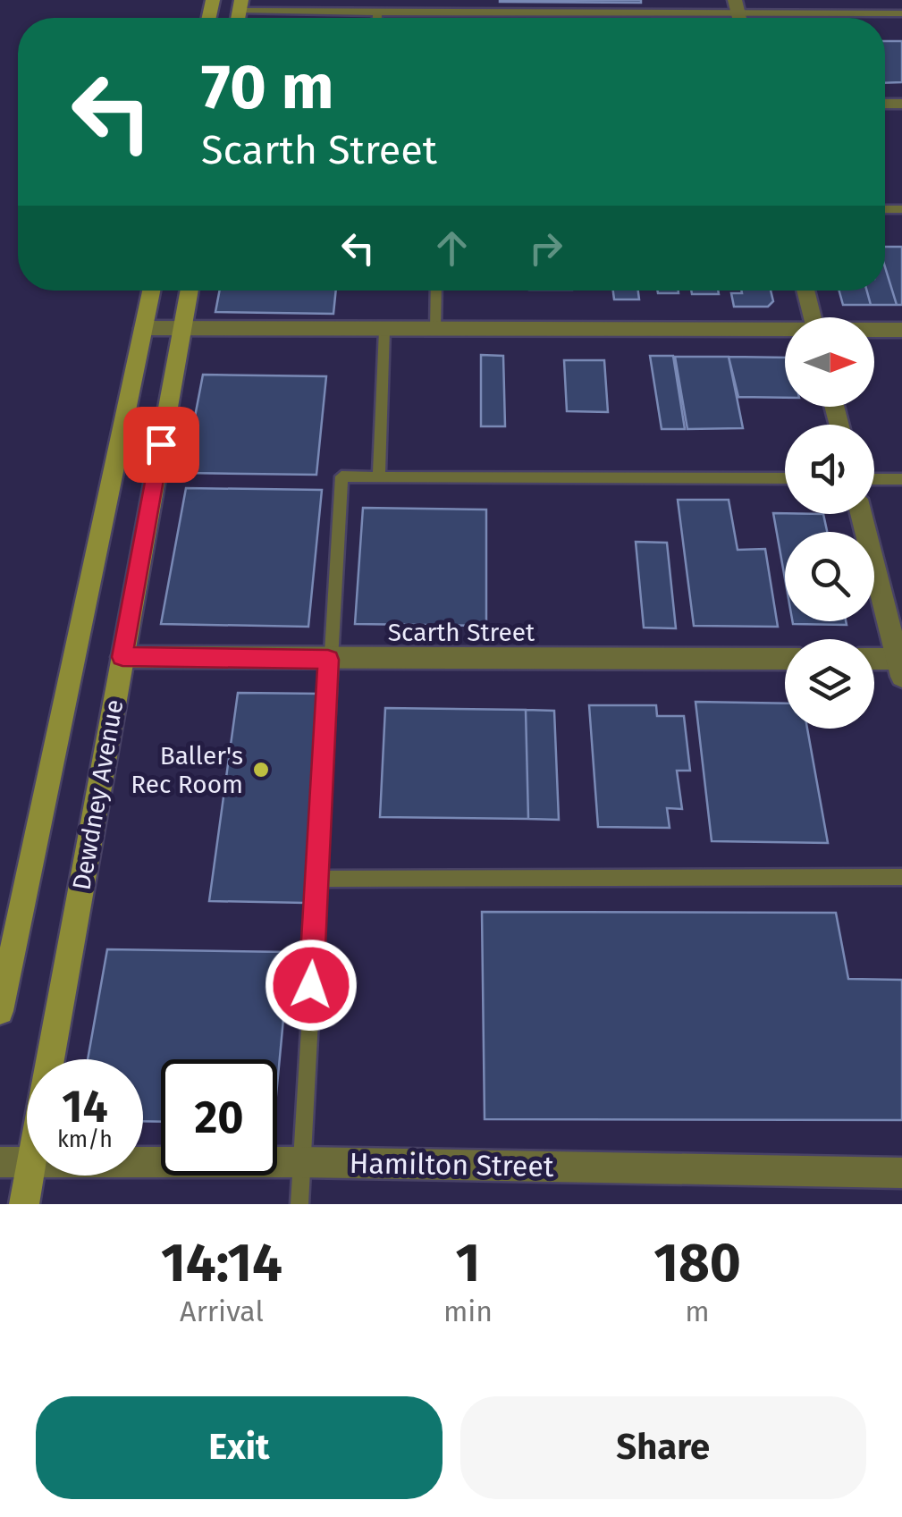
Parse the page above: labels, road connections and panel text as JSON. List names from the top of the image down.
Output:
{
  "streets": {
    "main road": ["Dewdney Avenue"],
    "street": ["Scarth Street", "Hamilton Street"]
  },
  "crossings": [
    ["Scarth Street", "Dewdney Avenue"]
  ],
  "places": ["Baller's Rec Room"],
  "north": "right",
  "page": {
    "turn": ["70 m", "Scarth Street"],
    "speed": "14 km/h",
    "limit": "20",
    "eta": [
      "14:14",
      "Arrival",
      "1",
      "min",
      "180",
      "m"
    ],
    "buttons": ["Exit", "Share"]
  }
}
